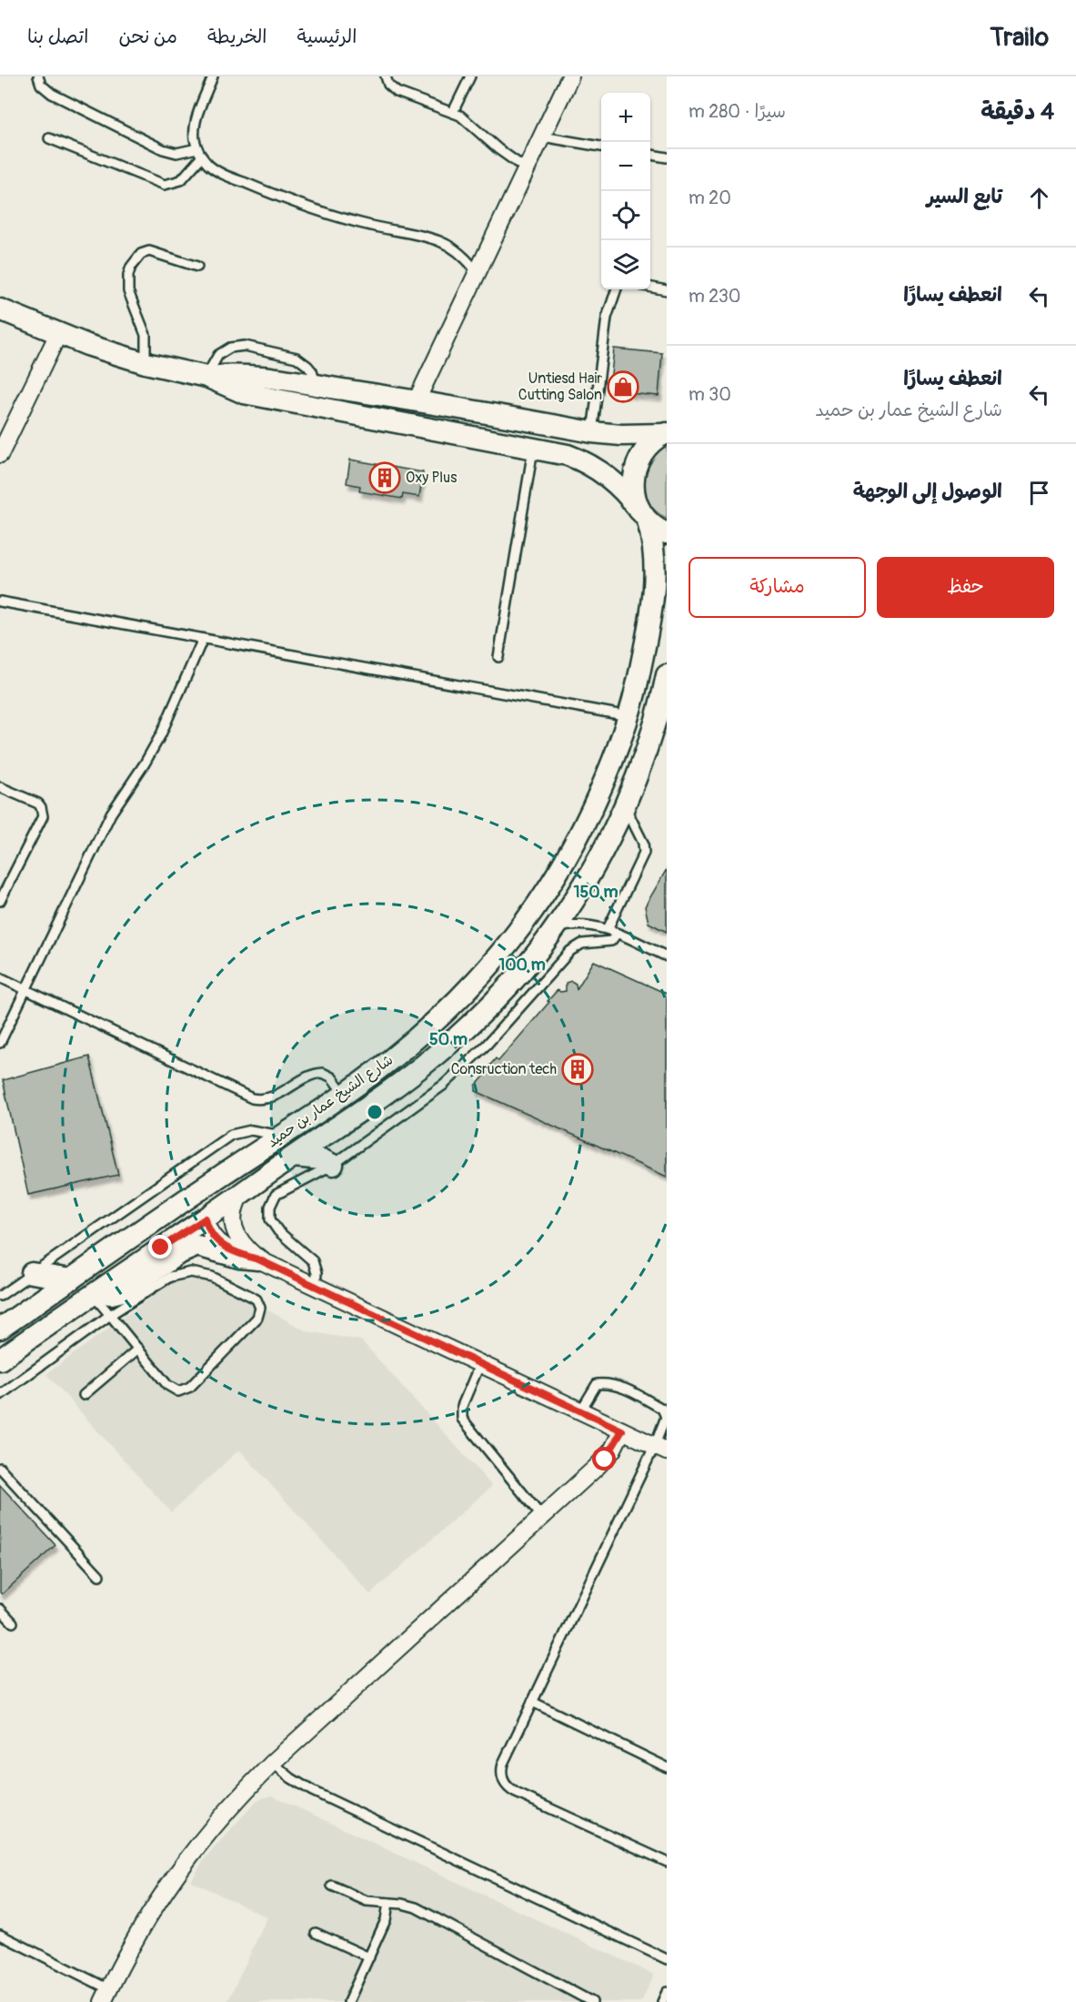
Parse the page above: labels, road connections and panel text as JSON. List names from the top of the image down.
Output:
{
  "streets": {
    "street": ["شارع الشيخ عمار بن حميد"]
  },
  "places": {
    "shop": ["Untiesd Hair Cutting Salon"],
    "building": ["Oxy Plus", "Consruction tech"]
  },
  "page": {
    "header": "Trailo",
    "nav": [
      "الرئيسية",
      "الخريطة",
      "من نحن",
      "اتصل بنا"
    ],
    "heading": ["4 دقيقة", "سيرًا · 280 m"],
    "map_buttons": ["+", "−"],
    "list": [
      ["تابع السير", "20 m"],
      ["انعطف يسارًا", "230 m"],
      ["انعطف يسارًا", "شارع الشيخ عمار بن حميد", "30 m"],
      "الوصول إلى الوجهة"
    ],
    "buttons": ["حفظ", "مشاركة"]
  },
  "rings": ["150 m", "100 m", "50 m"]
}
